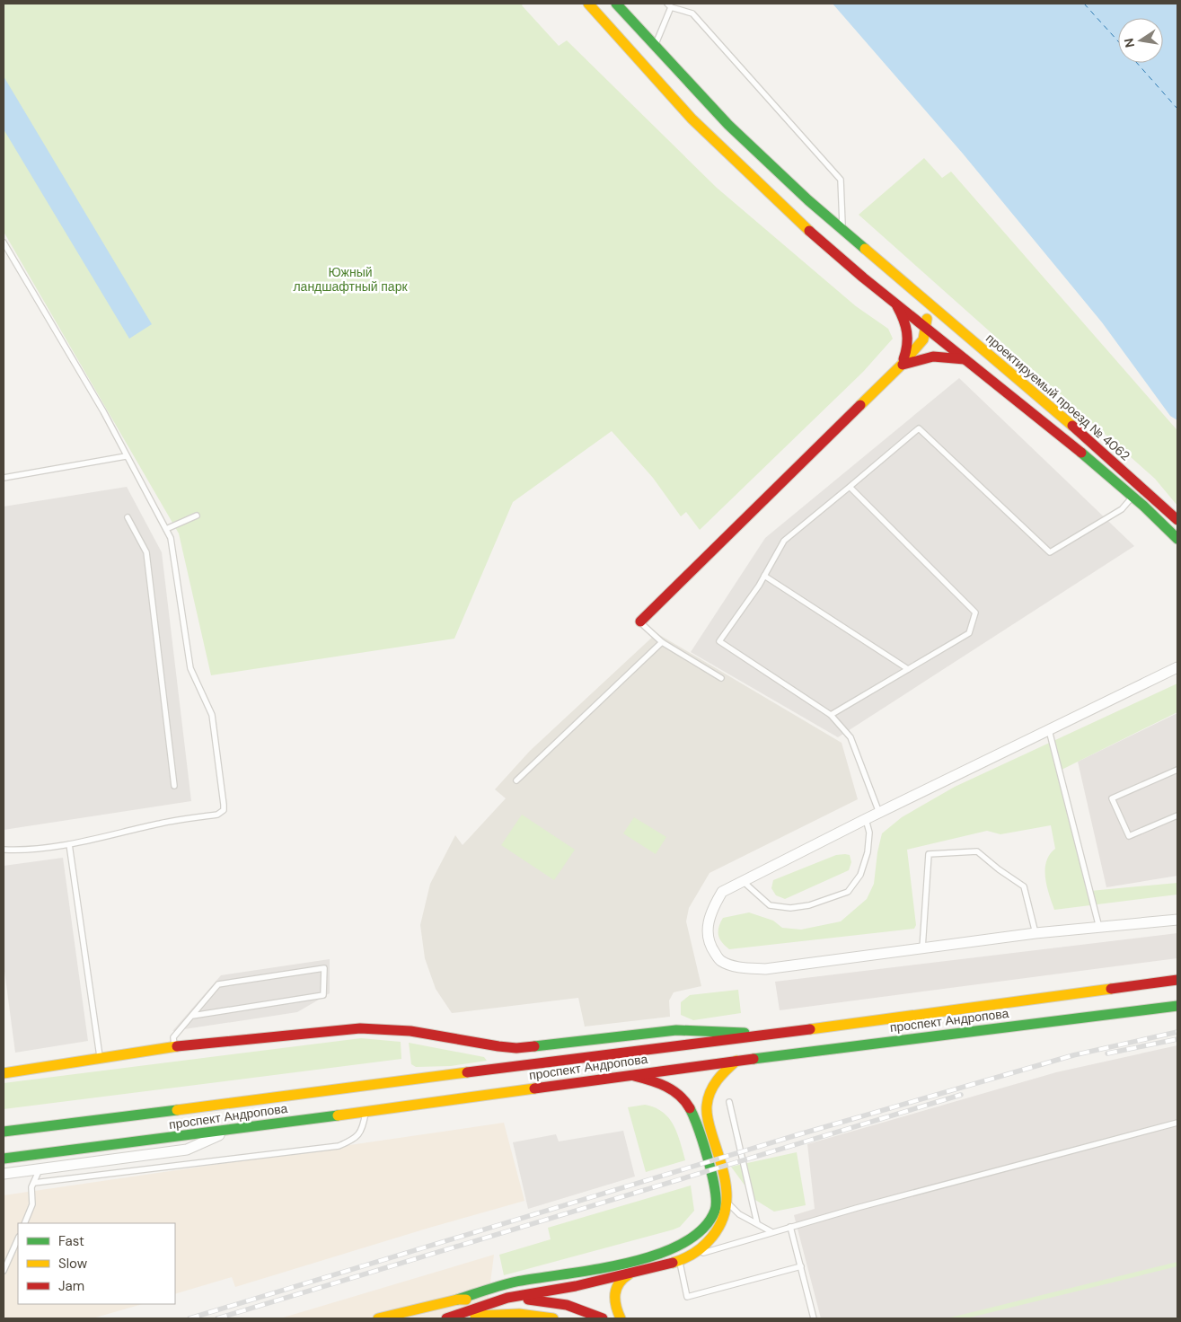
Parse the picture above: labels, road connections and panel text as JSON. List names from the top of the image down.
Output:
{
  "streets": {
    "main road": ["проектируемый проезд № 4062", "проспект Андропова"]
  },
  "parks": ["Южный ландшафтный парк"],
  "legend": ["Fast", "Slow", "Jam"],
  "north": "left"
}
